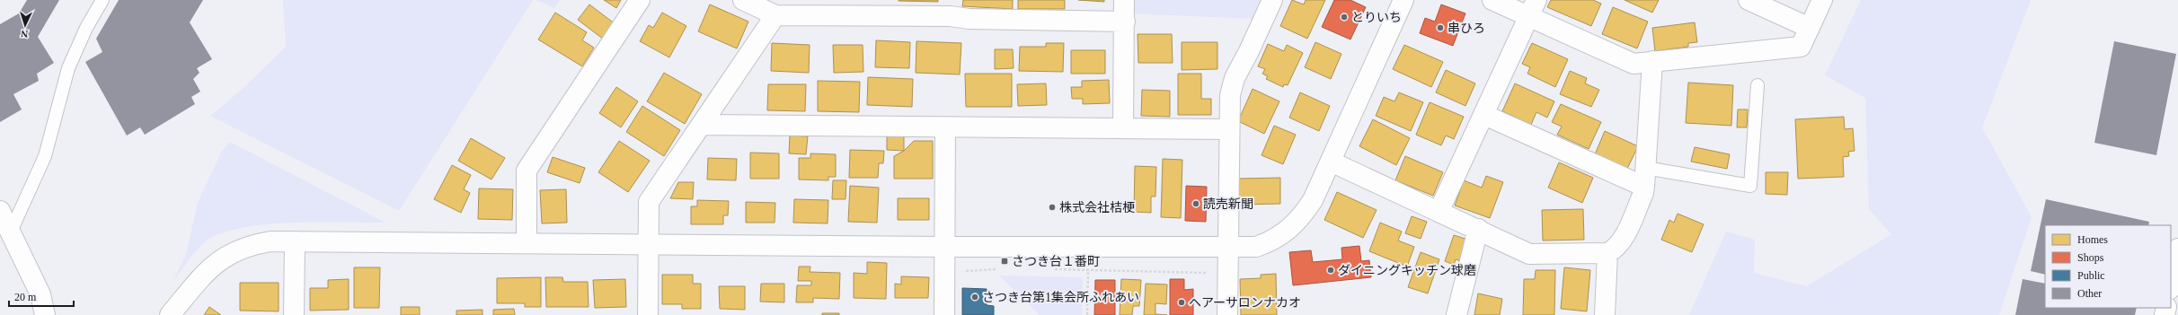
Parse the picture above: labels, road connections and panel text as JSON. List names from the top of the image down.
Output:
{
  "places": {
    "other": [
      "とりいち",
      "串ひろ",
      "読売新聞",
      "株式会社桔梗",
      "ダイニングキッチン球磨",
      "さつき台第1集会所ふれあい",
      "ヘアーサロンナカオ"
    ],
    "transit": ["さつき台１番町"]
  },
  "legend": [
    "Homes",
    "Shops",
    "Public",
    "Other"
  ],
  "scale_bar": "20 m",
  "north": "bottom"
}
